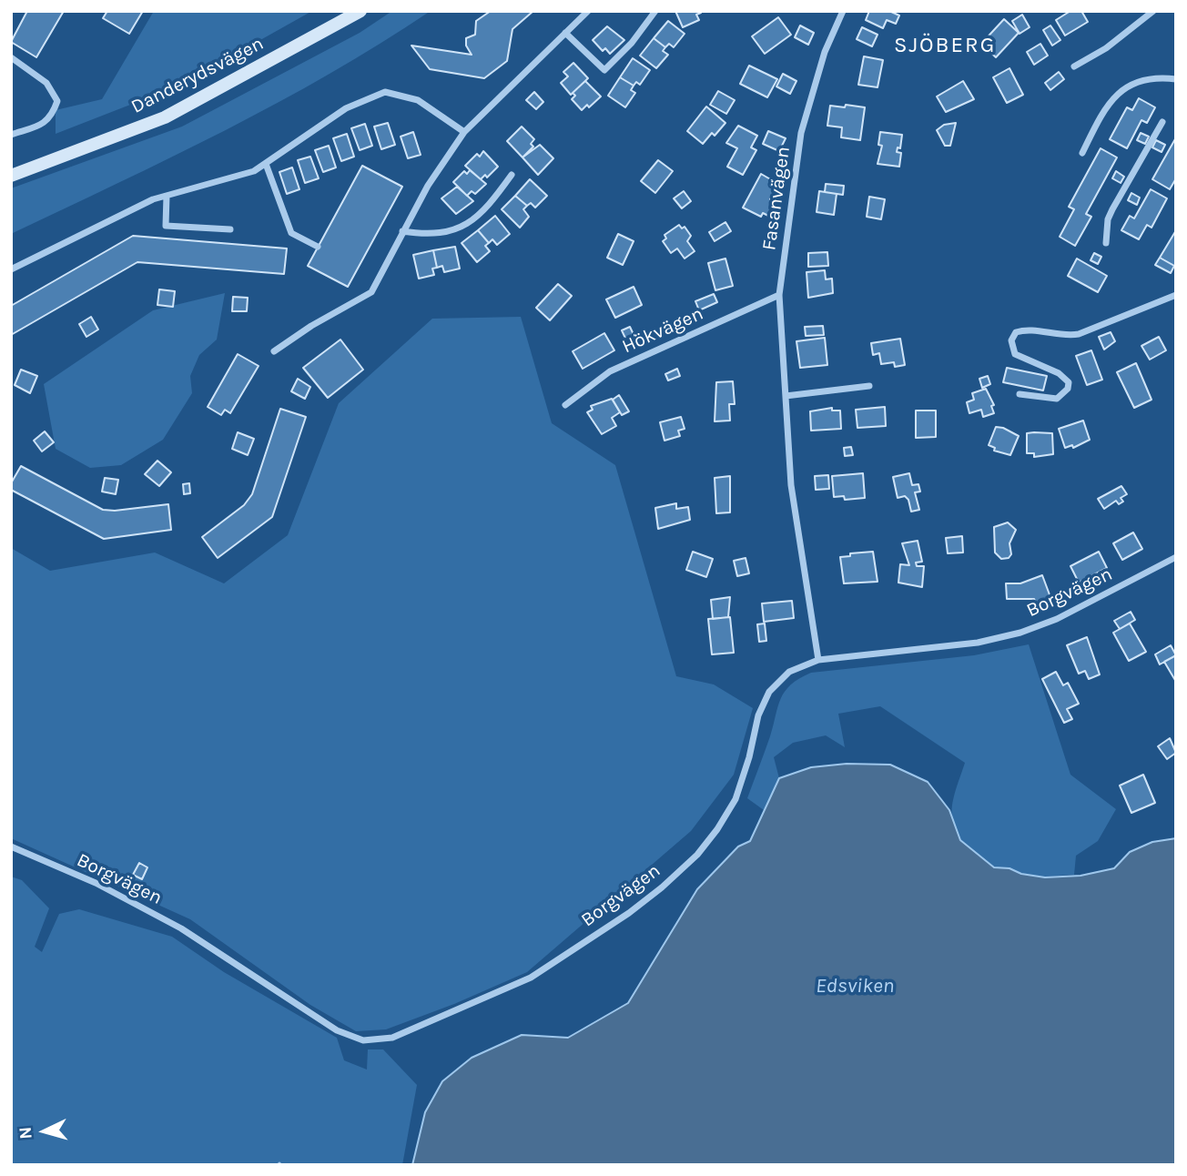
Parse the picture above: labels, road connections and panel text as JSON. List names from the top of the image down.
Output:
{
  "streets": {
    "main road": ["Danderydsvägen"],
    "street": ["Fasanvägen", "Hökvägen", "Borgvägen"]
  },
  "crossings": [
    ["Fasanvägen", "Hökvägen"],
    ["Fasanvägen", "Borgvägen"]
  ],
  "districts": ["SJÖBERG"],
  "water": ["Edsviken"],
  "north": "left"
}
